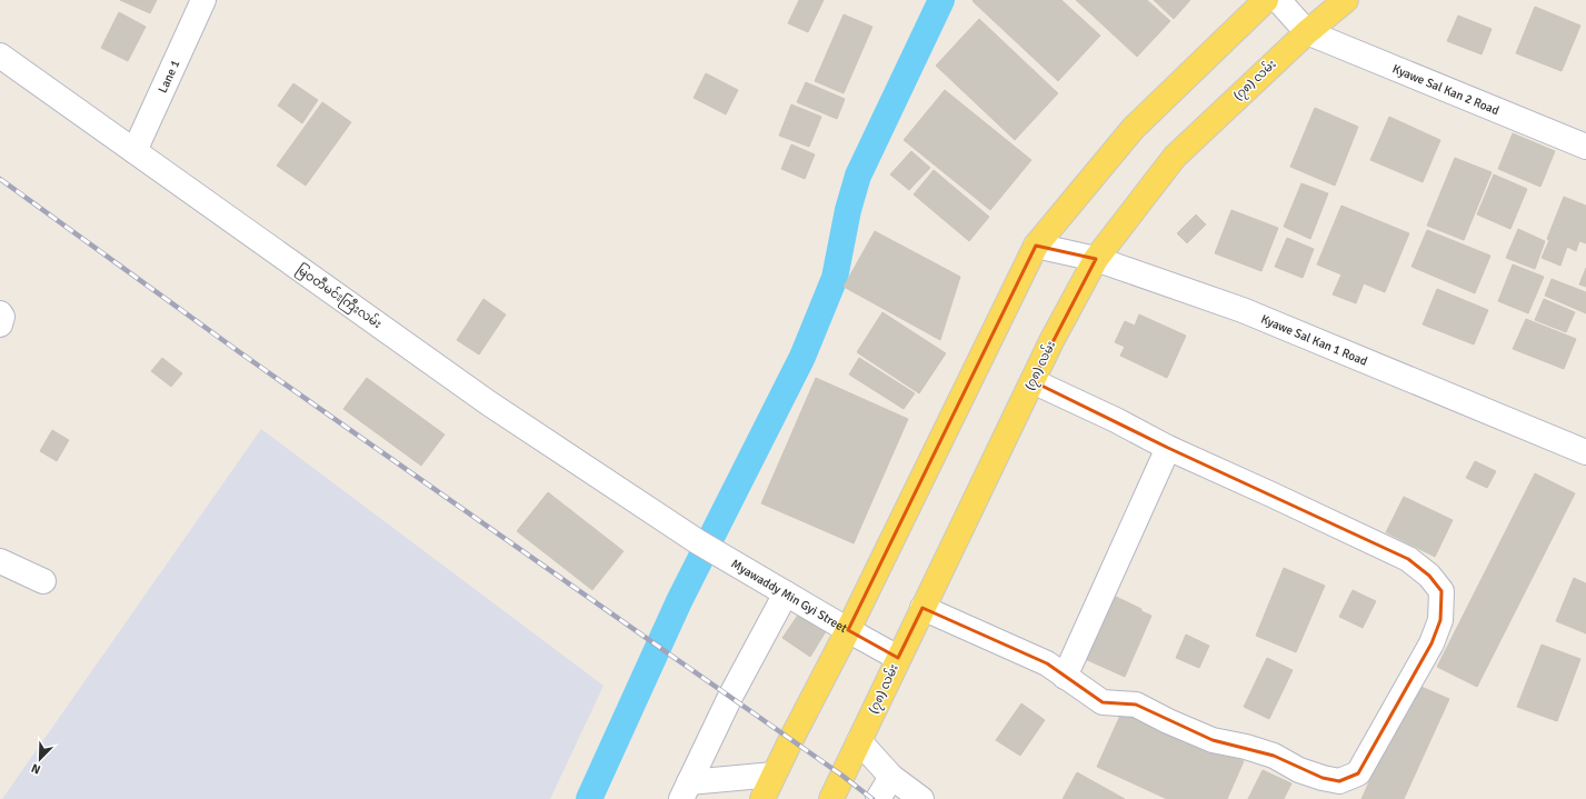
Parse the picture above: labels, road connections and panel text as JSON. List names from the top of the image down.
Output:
{
  "streets": {
    "main road": ["(၇၈) လမ်း"],
    "street": [
      "Lane 1",
      "Kyawe Sal Kan 2 Road",
      "မြဝတီမင်းကြီးလမ်း",
      "Kyawe Sal Kan 1 Road",
      "Myawaddy Min Gyi Street"
    ]
  },
  "crossings": [
    ["Lane 1", "မြဝတီမင်းကြီးလမ်း"],
    ["(၇၈) လမ်း", "Kyawe Sal Kan 2 Road"],
    ["(၇၈) လမ်း", "Kyawe Sal Kan 1 Road"],
    ["(၇၈) လမ်း", "Myawaddy Min Gyi Street"],
    ["မြဝတီမင်းကြီးလမ်း", "Myawaddy Min Gyi Street"]
  ],
  "north": "bottom left"
}
